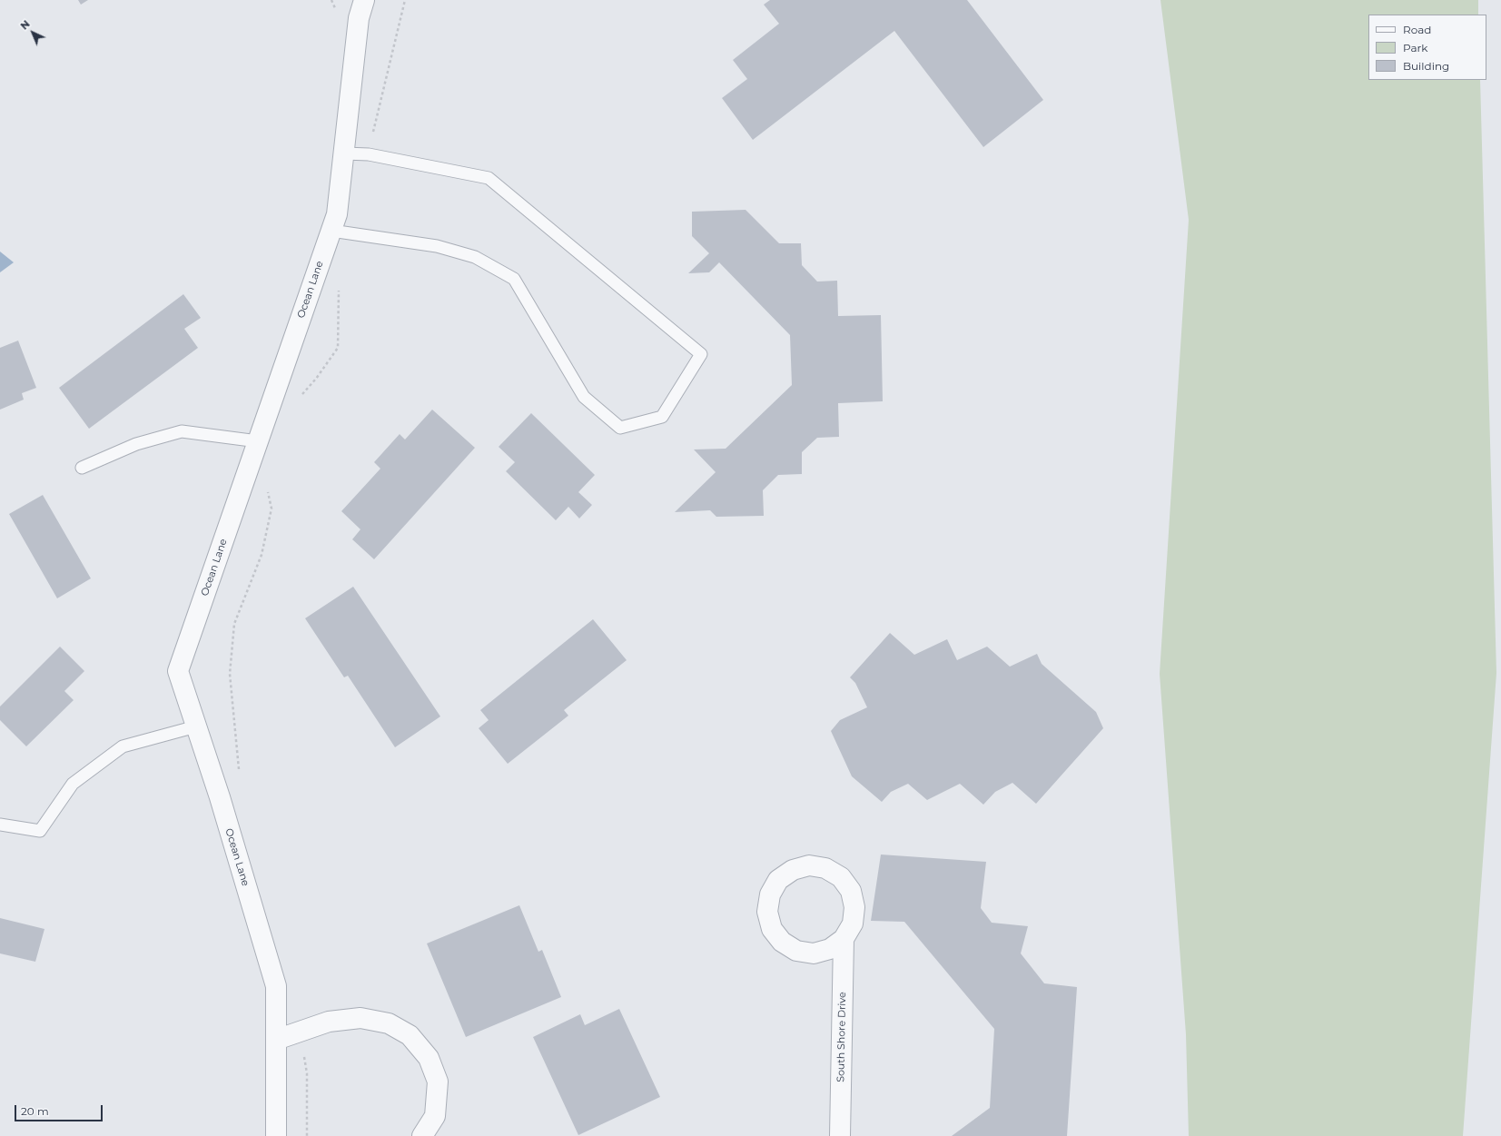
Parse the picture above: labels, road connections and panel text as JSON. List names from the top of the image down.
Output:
{
  "streets": {
    "street": ["Ocean Lane", "South Shore Drive"]
  },
  "legend": ["Road", "Park", "Building"],
  "scale_bar": "20 m",
  "north": "top left"
}
